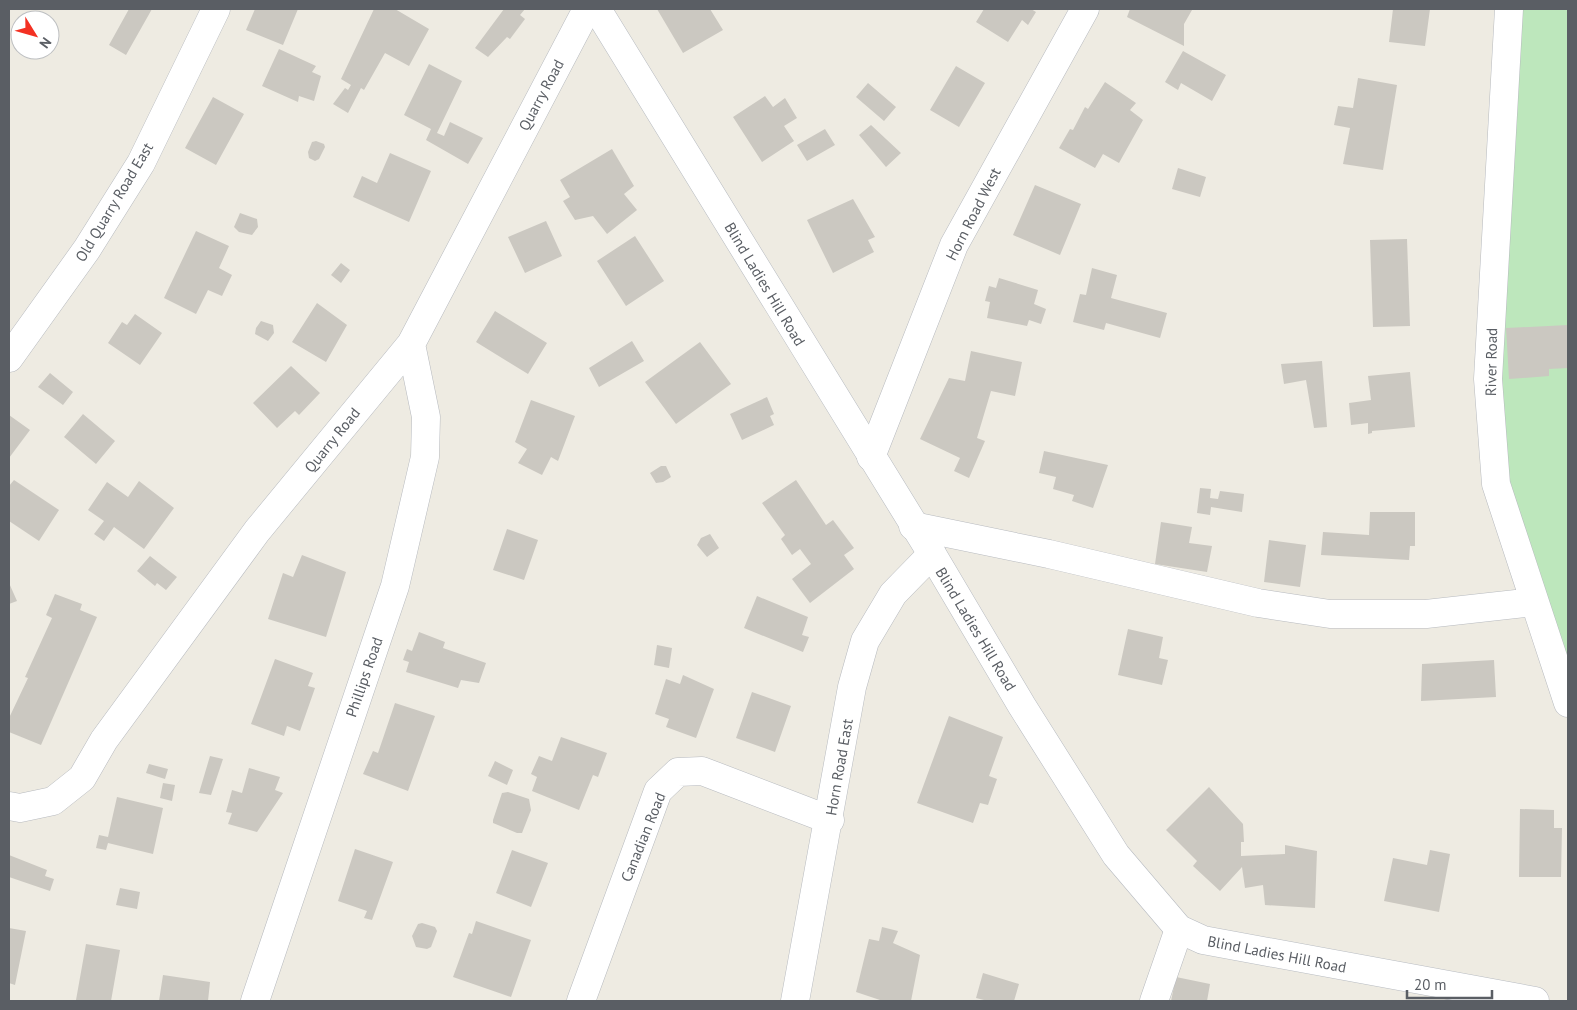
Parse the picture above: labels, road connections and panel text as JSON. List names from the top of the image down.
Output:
{
  "streets": {
    "street": [
      "Quarry Road",
      "Old Quarry Road East",
      "Horn Road West",
      "Blind Ladies Hill Road",
      "River Road",
      "Phillips Road",
      "Horn Road East",
      "Canadian Road"
    ]
  },
  "crossings": [
    ["Quarry Road", "Phillips Road"],
    ["Horn Road West", "Blind Ladies Hill Road"],
    ["Blind Ladies Hill Road", "Horn Road East"],
    ["Horn Road East", "Canadian Road"]
  ],
  "scale_bar": "20 m",
  "north": "bottom right"
}
